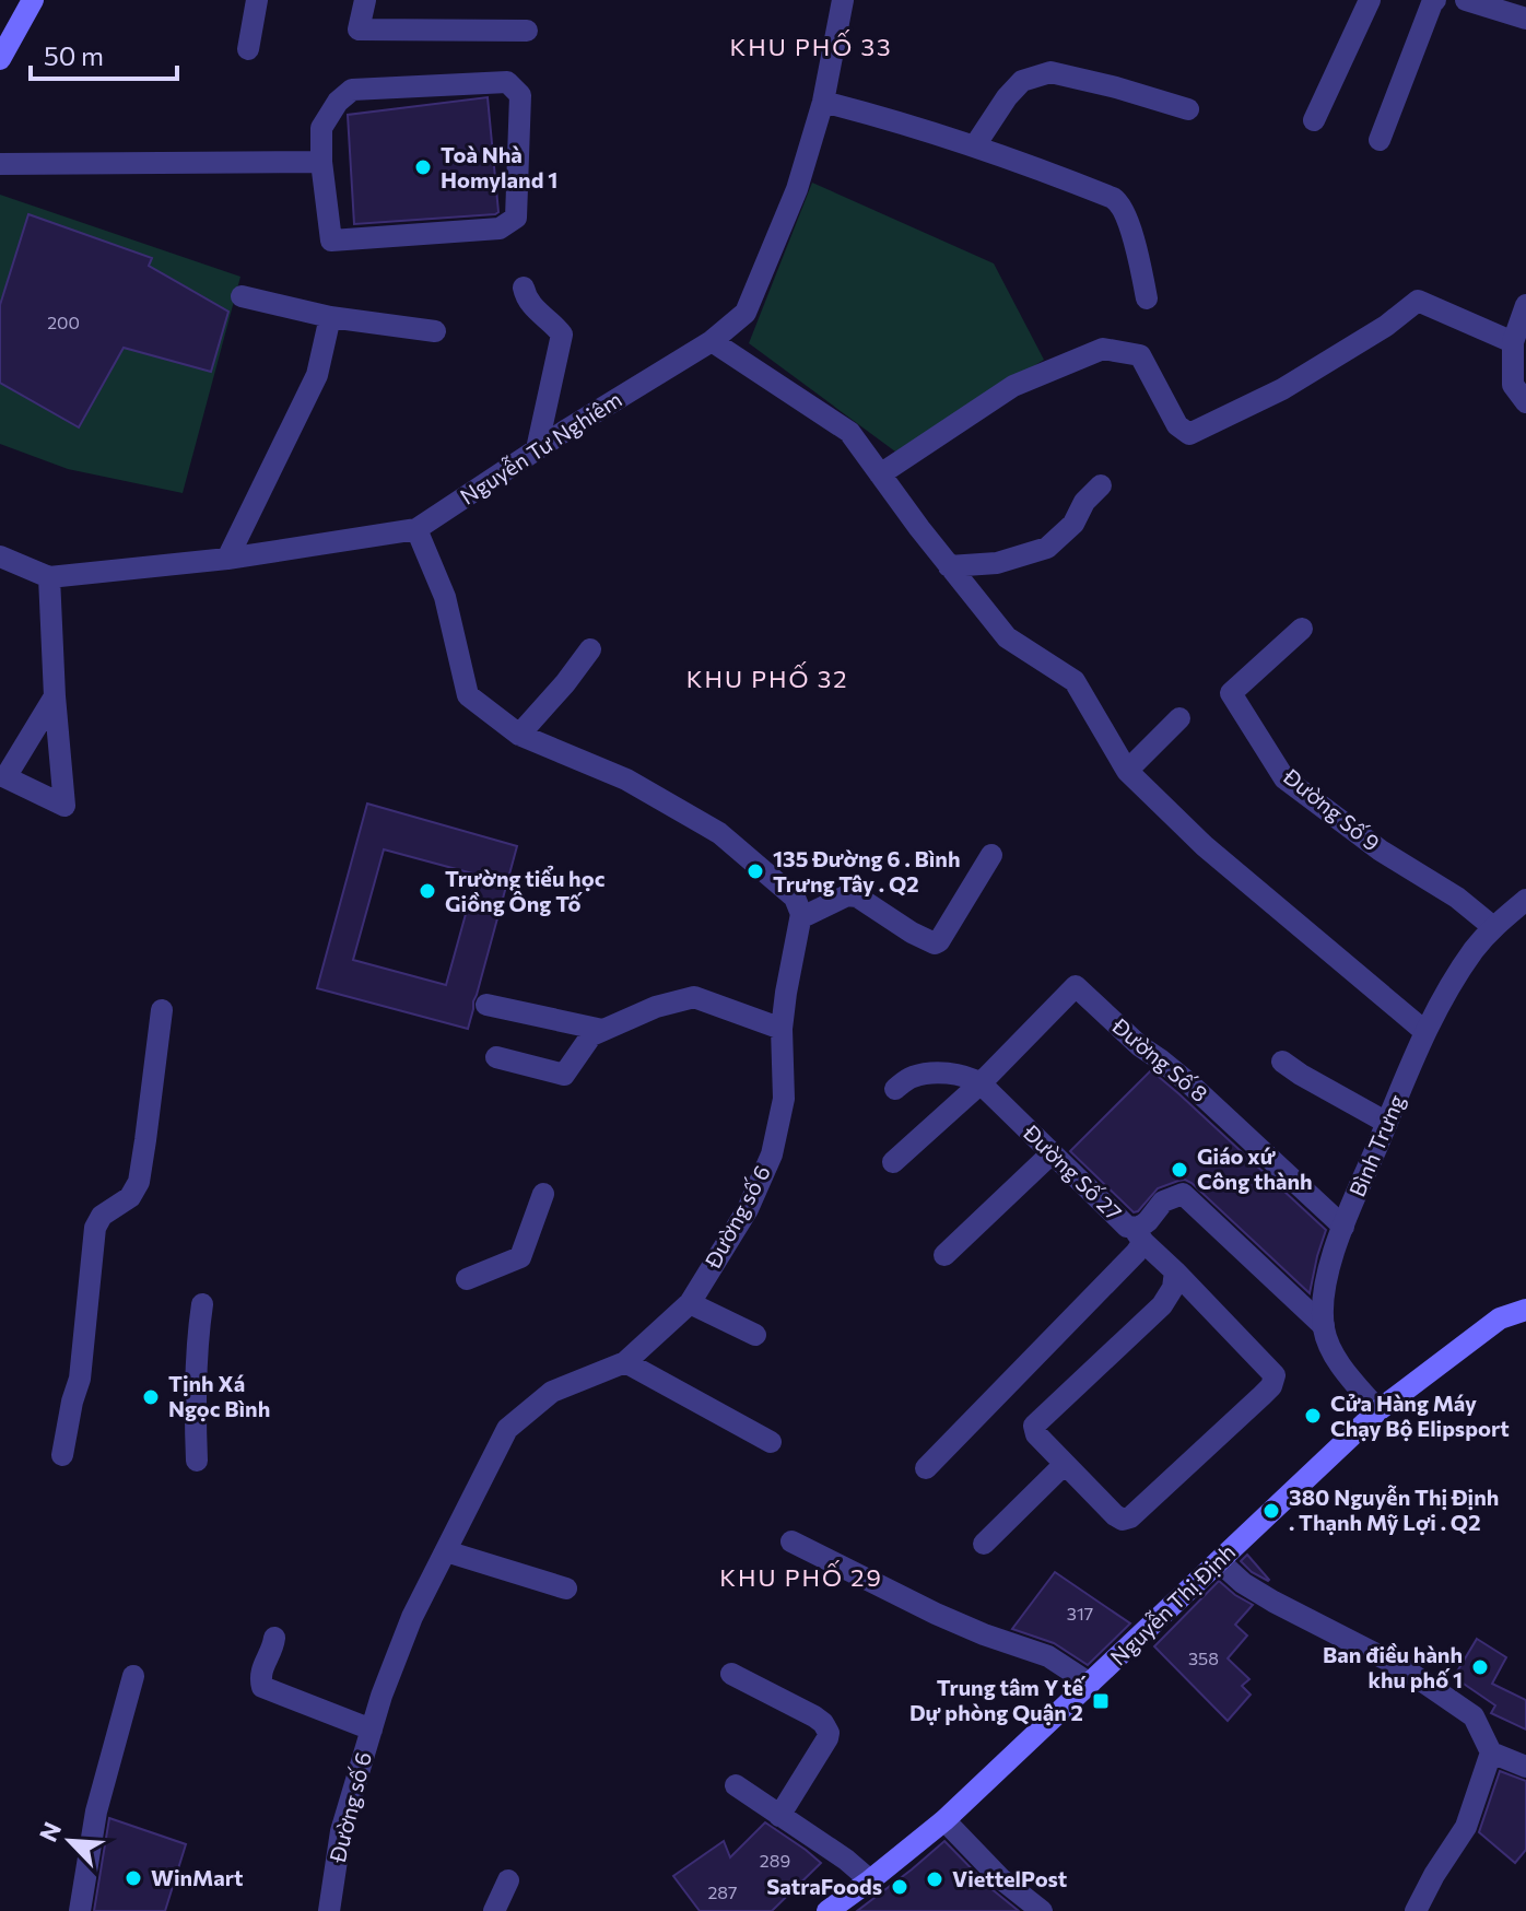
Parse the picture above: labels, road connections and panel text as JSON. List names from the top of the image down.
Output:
{
  "streets": {
    "main road": ["Nguyễn Thị Định"],
    "street": [
      "Nguyễn Tư Nghiêm",
      "Đường Số 9",
      "Đường Số 8",
      "Bình Trưng",
      "Đường Số 27",
      "Đường số 6"
    ]
  },
  "crossings": [
    ["Đường Số 9", "Bình Trưng"],
    ["Đường Số 8", "Bình Trưng"],
    ["Đường Số 8", "Đường Số 27"],
    ["Bình Trưng", "Đường Số 27"],
    ["Bình Trưng", "Nguyễn Thị Định"]
  ],
  "districts": ["KHU PHỐ 33", "KHU PHỐ 32", "KHU PHỐ 29"],
  "places": {
    "other": [
      "Toà Nhà Homyland 1",
      "135 Đường 6 . Bình Trưng Tây . Q2",
      "Trường tiểu học Giồng Ông Tố",
      "Giáo xứ Công thành",
      "Tịnh Xá Ngọc Bình",
      "Cửa Hàng Máy Chạy Bộ Elipsport",
      "380 Nguyễn Thị Định . Thạnh Mỹ Lợi . Q2",
      "Ban điều hành khu phố 1",
      "WinMart",
      "ViettelPost",
      "SatraFoods"
    ],
    "transit": ["Trung tâm Y tế Dự phòng Quận 2"]
  },
  "house_numbers": [
    "200",
    "317",
    "358",
    "289",
    "287"
  ],
  "scale_bar": "50 m",
  "north": "top left"
}
